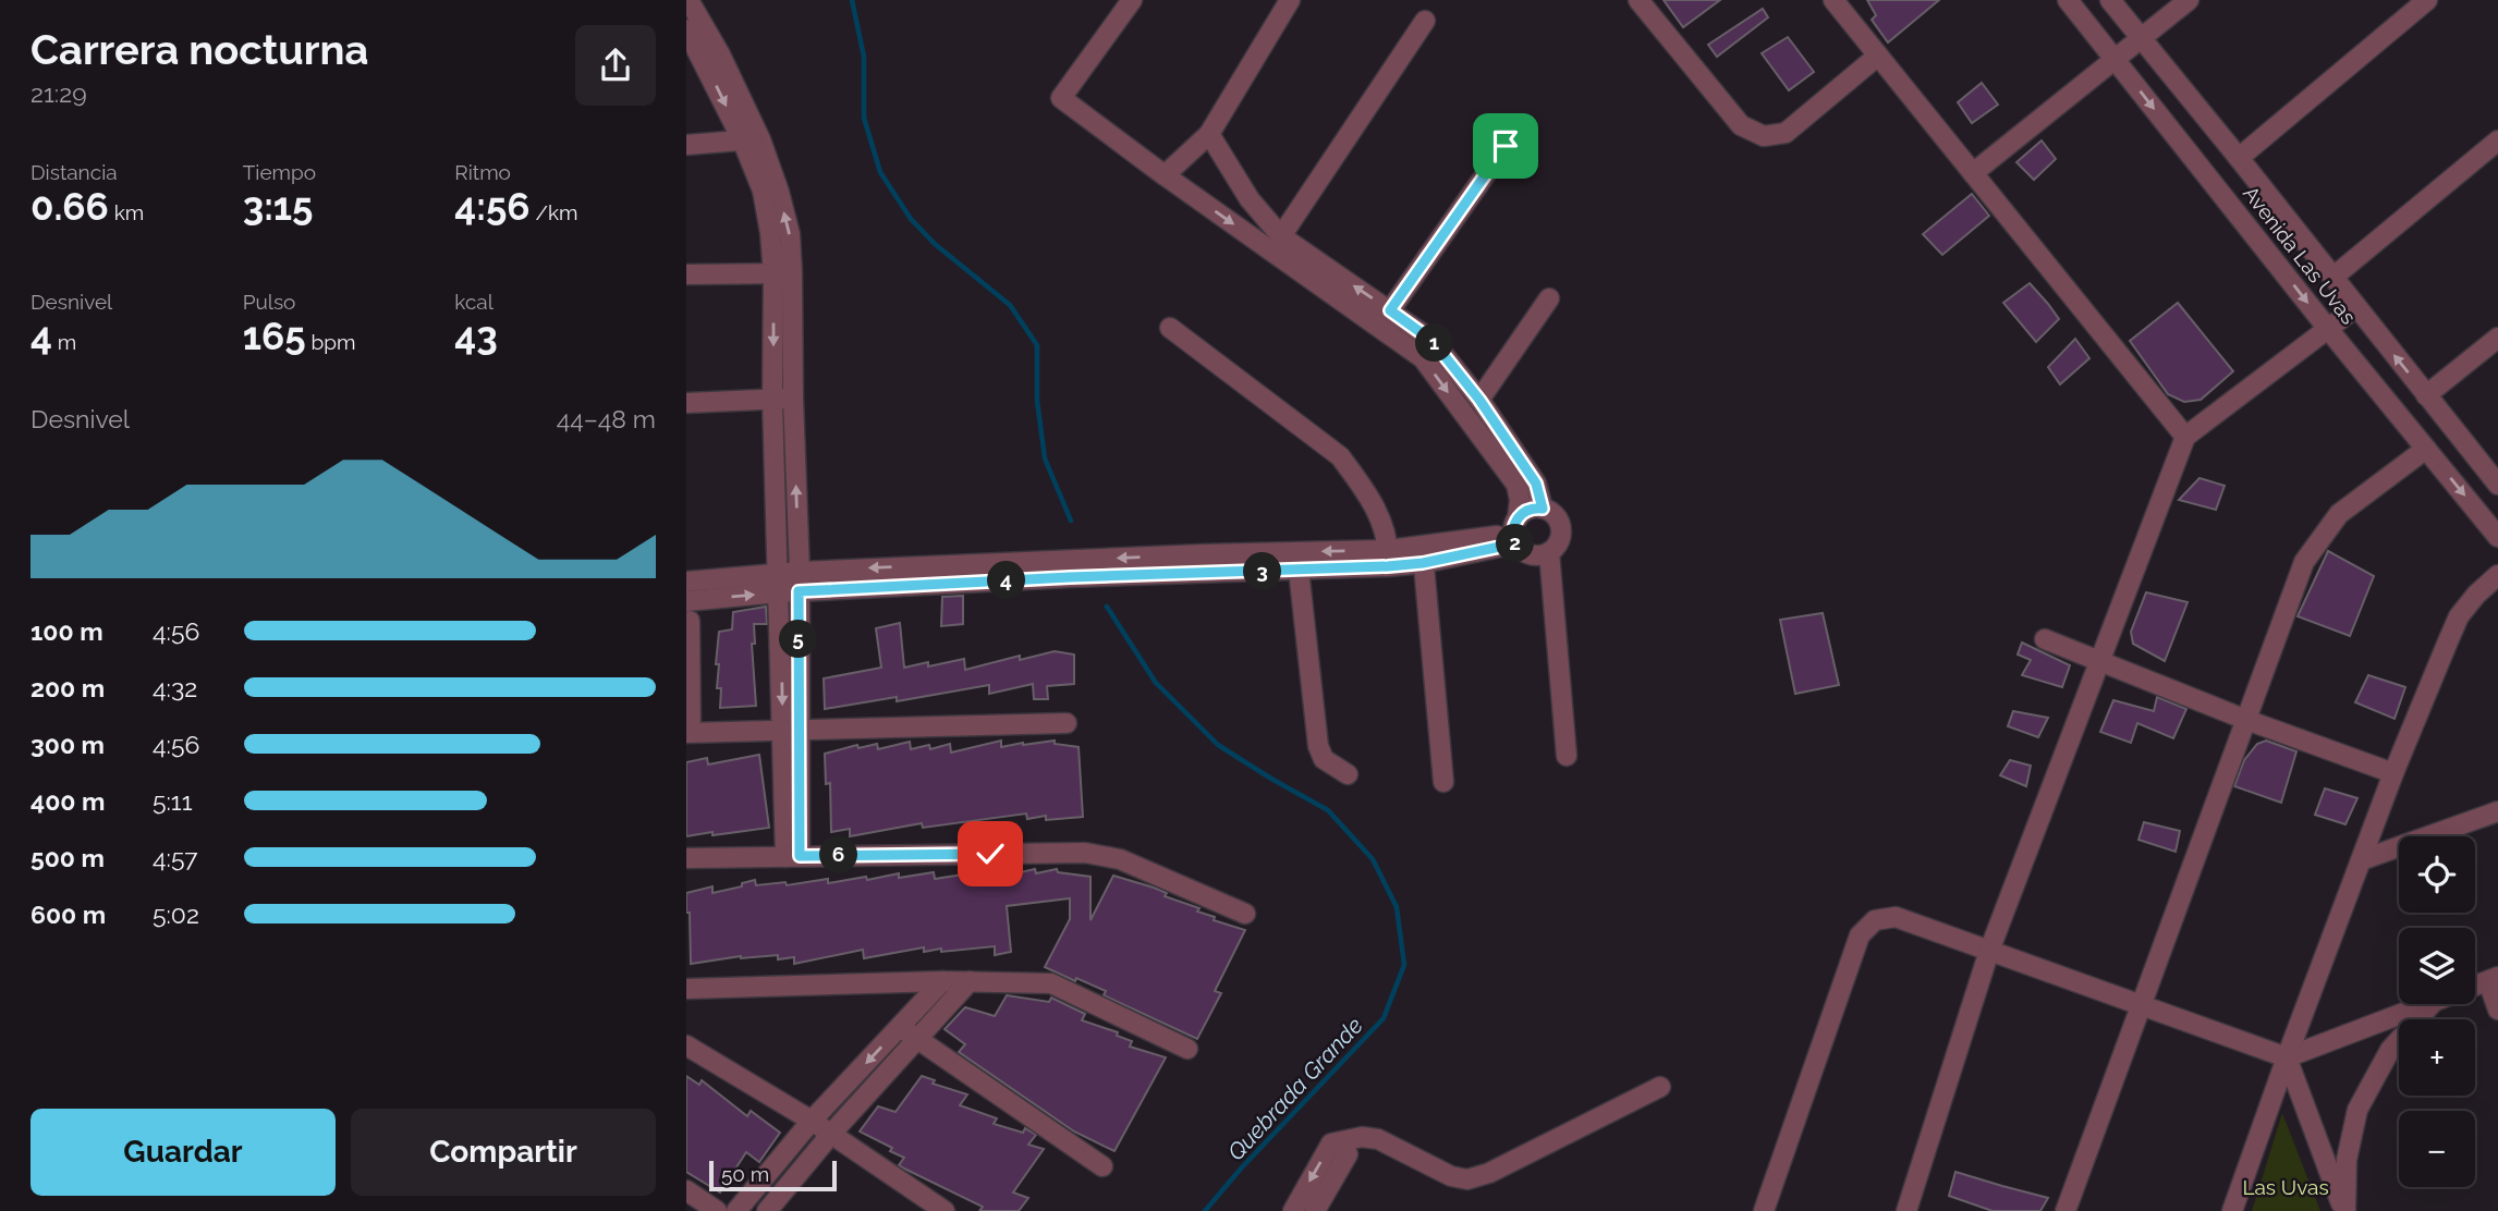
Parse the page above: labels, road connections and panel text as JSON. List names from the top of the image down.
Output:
{
  "streets": {
    "street": ["Avenida Las Uvas"]
  },
  "water": ["Quebrada Grande"],
  "parks": ["Las Uvas"],
  "scale_bar": "50 m",
  "page": {
    "heading": ["Carrera nocturna", "21:29"],
    "stats": [
      ["Distancia", "0.66 km"],
      ["Tiempo", "3:15"],
      ["Ritmo", "4:56 /km"],
      ["Desnivel", "4 m"],
      ["Pulso", "165 bpm"],
      ["kcal", "43"]
    ],
    "pins": [
      "1",
      "2",
      "3",
      "4",
      "5",
      "6"
    ],
    "chart": ["Desnivel", "44–48 m"],
    "list": [
      {
        "name": "100 m",
        "note": "4:56"
      },
      {
        "name": "200 m",
        "note": "4:32"
      },
      {
        "name": "300 m",
        "note": "4:56"
      },
      {
        "name": "400 m",
        "note": "5:11"
      },
      {
        "name": "500 m",
        "note": "4:57"
      },
      {
        "name": "600 m",
        "note": "5:02"
      }
    ],
    "map_buttons": ["+", "−"],
    "buttons": ["Guardar", "Compartir"],
    "scale": "50 m"
  }
}
